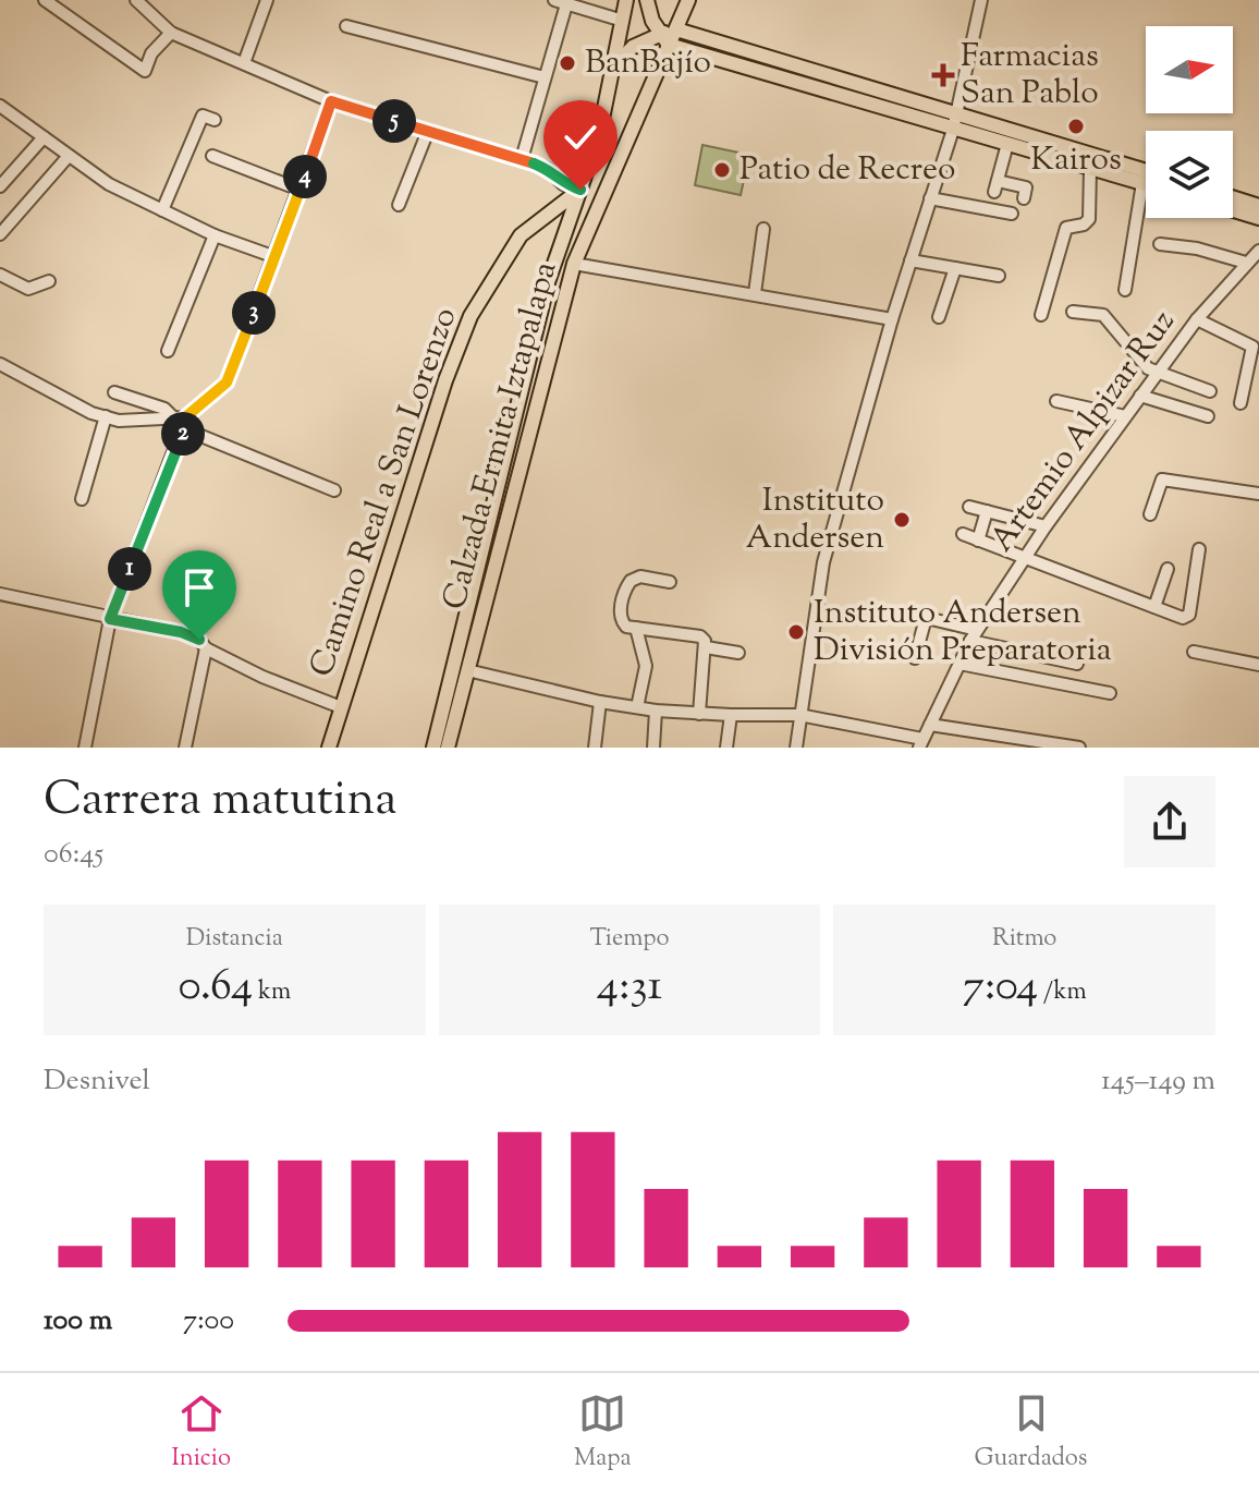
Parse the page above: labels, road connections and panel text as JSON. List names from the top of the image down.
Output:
{
  "streets": {
    "main road": ["Calzada Ermita Iztapalapa", "Camino Real a San Lorenzo"],
    "street": ["Artemio Alpizar Ruz"]
  },
  "crossings": [
    ["Calzada Ermita Iztapalapa", "Camino Real a San Lorenzo"]
  ],
  "places": {
    "other": [
      "BanBajío",
      "Kairos",
      "Patio de Recreo",
      "Instituto Andersen",
      "Instituto Andersen División Preparatoria"
    ],
    "health": ["Farmacias San Pablo"]
  },
  "north": "right",
  "page": {
    "pins": [
      "5",
      "4",
      "3",
      "2",
      "1"
    ],
    "heading": ["Carrera matutina", "06:45"],
    "stats": [
      ["Distancia", "0.64 km"],
      ["Tiempo", "4:31"],
      ["Ritmo", "7:04 /km"]
    ],
    "chart": ["Desnivel", "145–149 m"],
    "list": [
      {
        "name": "100 m",
        "note": "7:00"
      }
    ],
    "tabs": ["Inicio", "Mapa", "Guardados"]
  }
}
